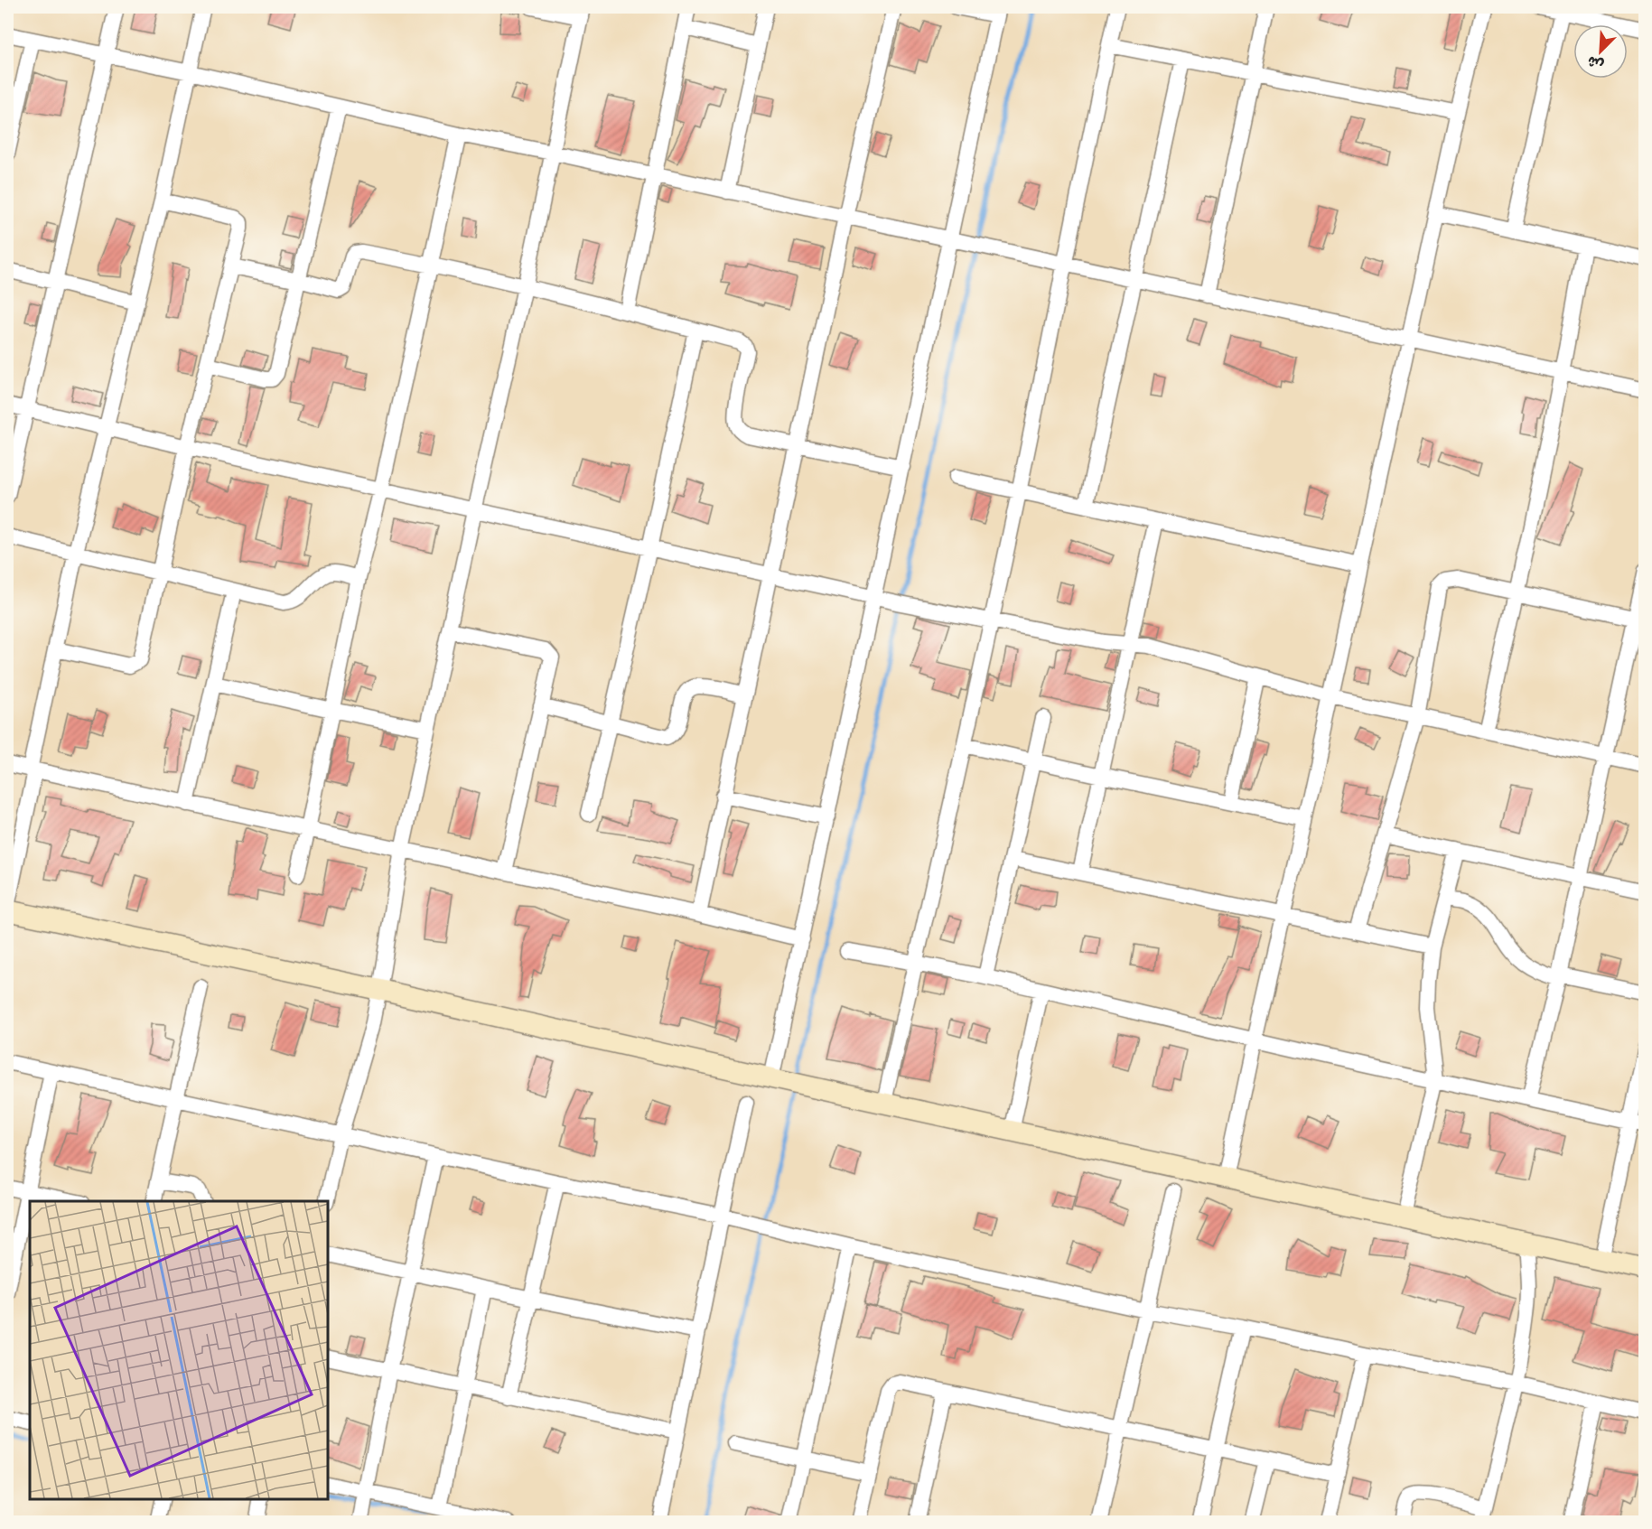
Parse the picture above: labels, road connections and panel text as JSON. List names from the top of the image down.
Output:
{
  "north": "bottom left"
}
